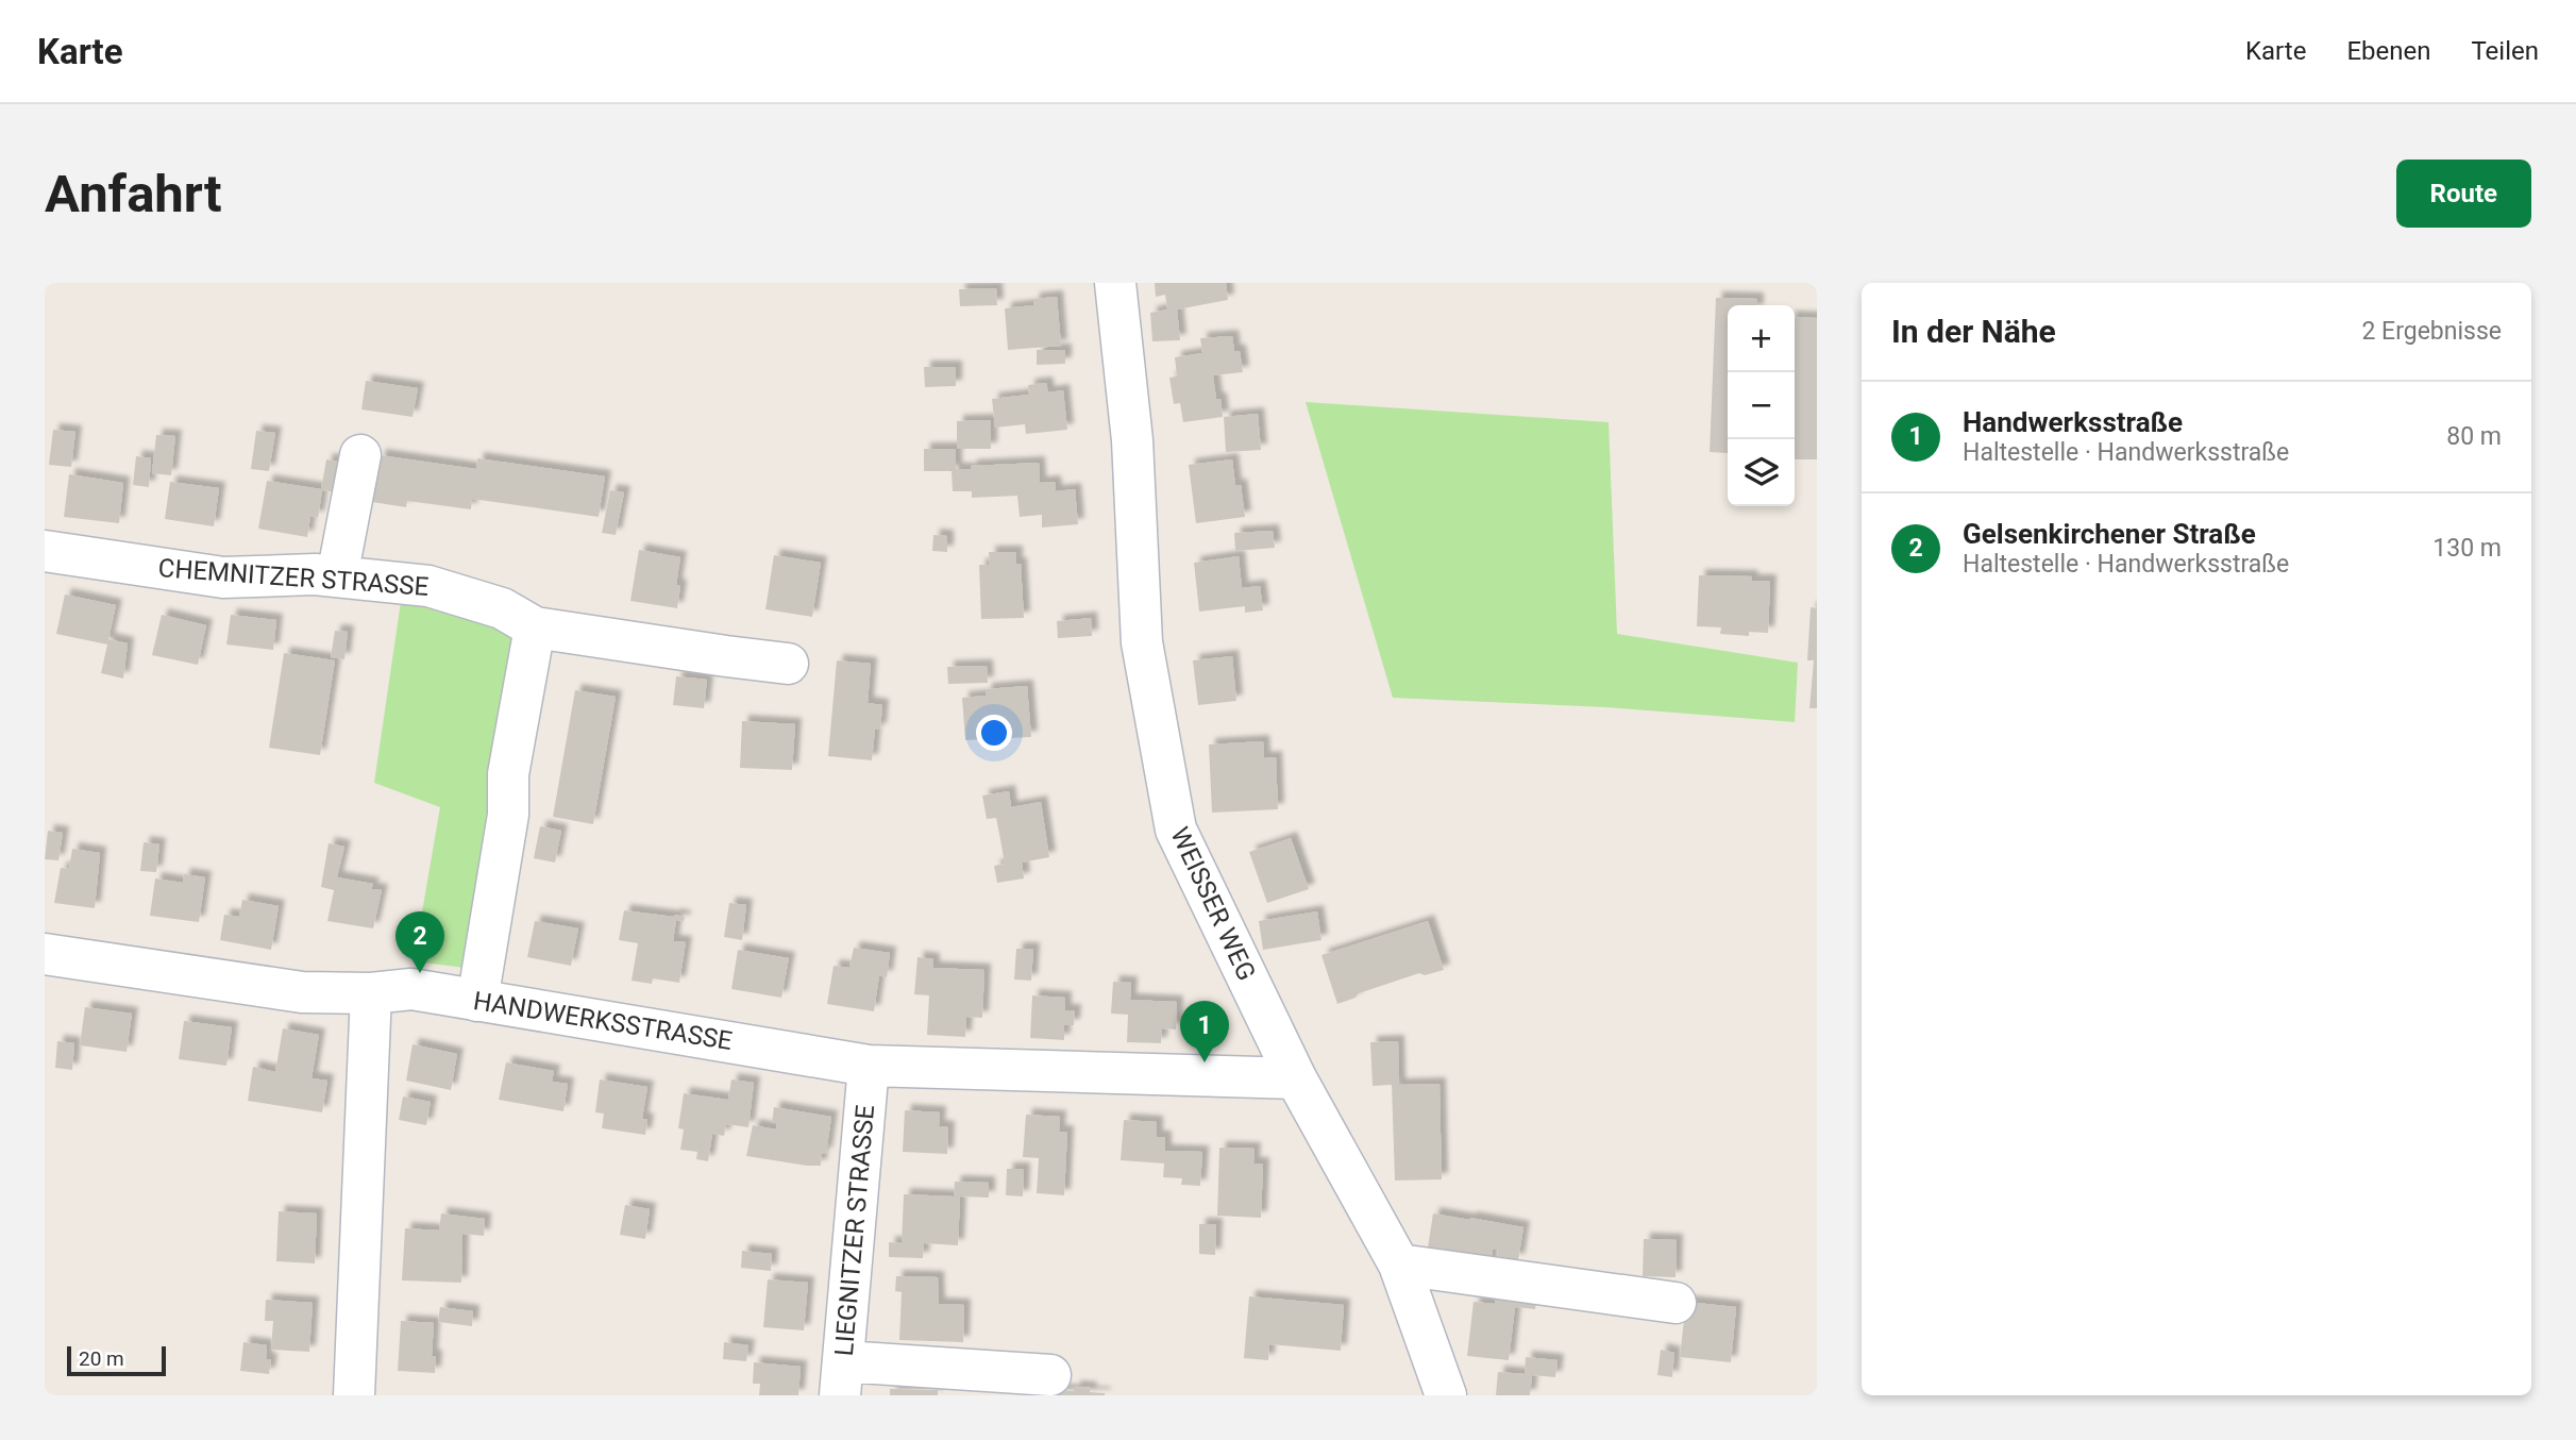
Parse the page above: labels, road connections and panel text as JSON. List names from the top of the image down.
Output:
{
  "streets": {
    "street": [
      "CHEMNITZER STRASSE",
      "WEISSER WEG",
      "HANDWERKSSTRASSE",
      "LIEGNITZER STRASSE"
    ]
  },
  "crossings": [
    ["WEISSER WEG", "HANDWERKSSTRASSE"],
    ["HANDWERKSSTRASSE", "LIEGNITZER STRASSE"]
  ],
  "scale_bar": "20 m",
  "page": {
    "header": "Karte",
    "nav": ["Karte", "Ebenen", "Teilen"],
    "buttons": "Route",
    "title": "Anfahrt",
    "heading": ["In der Nähe", "2 Ergebnisse"],
    "map_buttons": ["+", "−"],
    "list": [
      {
        "mark": "1",
        "name": "Handwerksstraße",
        "note": "Haltestelle · Handwerksstraße",
        "value": "80 m"
      },
      {
        "mark": "2",
        "name": "Gelsenkirchener Straße",
        "note": "Haltestelle · Handwerksstraße",
        "value": "130 m"
      }
    ],
    "pins": ["2", "1"],
    "scale": "20 m"
  }
}
